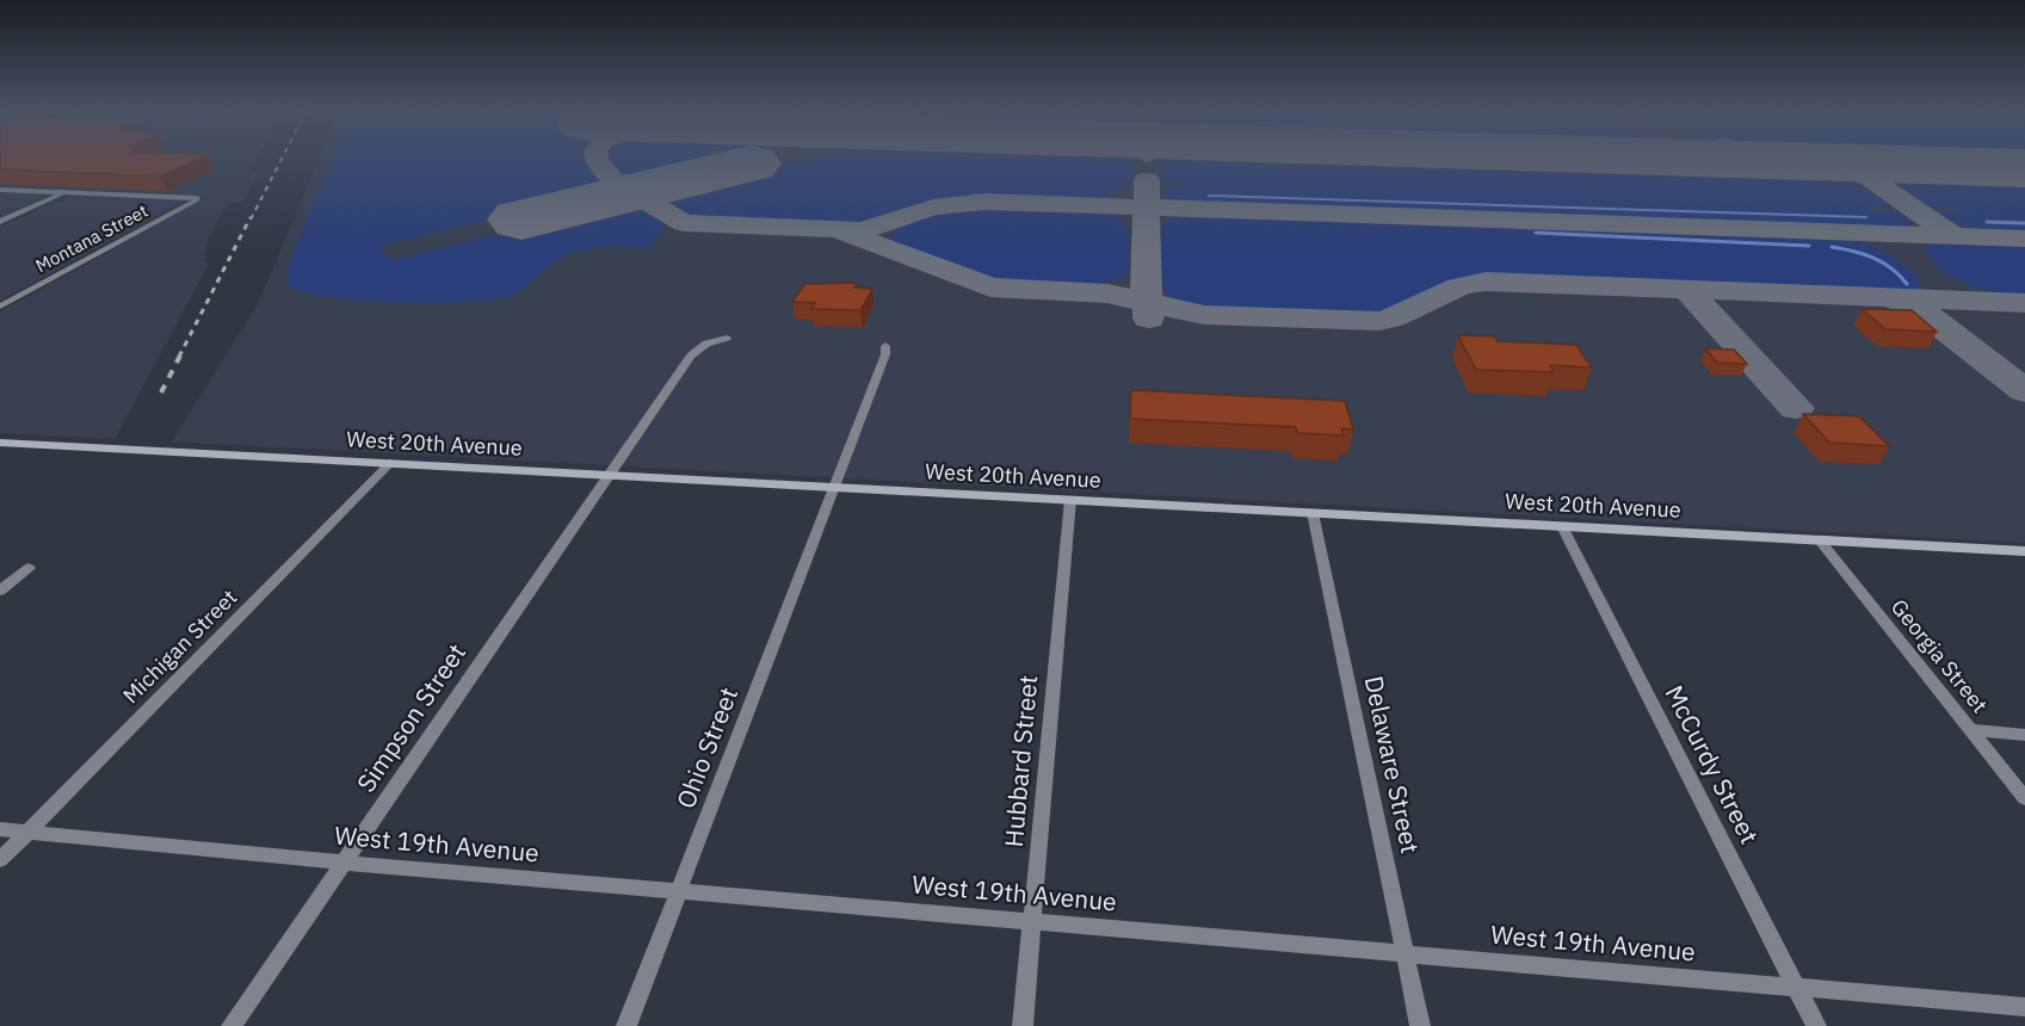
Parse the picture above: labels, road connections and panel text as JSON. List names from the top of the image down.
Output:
{
  "streets": {
    "main road": ["West 20th Avenue"],
    "street": [
      "Montana Street",
      "Michigan Street",
      "Georgia Street",
      "Simpson Street",
      "Ohio Street",
      "Hubbard Street",
      "Delaware Street",
      "McCurdy Street",
      "West 19th Avenue"
    ]
  },
  "crossings": [
    ["West 20th Avenue", "Michigan Street"],
    ["West 20th Avenue", "Georgia Street"],
    ["West 20th Avenue", "Simpson Street"],
    ["West 20th Avenue", "Ohio Street"],
    ["West 20th Avenue", "Hubbard Street"],
    ["West 20th Avenue", "Delaware Street"],
    ["West 20th Avenue", "McCurdy Street"],
    ["Michigan Street", "West 19th Avenue"],
    ["Simpson Street", "West 19th Avenue"],
    ["Ohio Street", "West 19th Avenue"],
    ["Hubbard Street", "West 19th Avenue"],
    ["Delaware Street", "West 19th Avenue"],
    ["McCurdy Street", "West 19th Avenue"]
  ]
}
